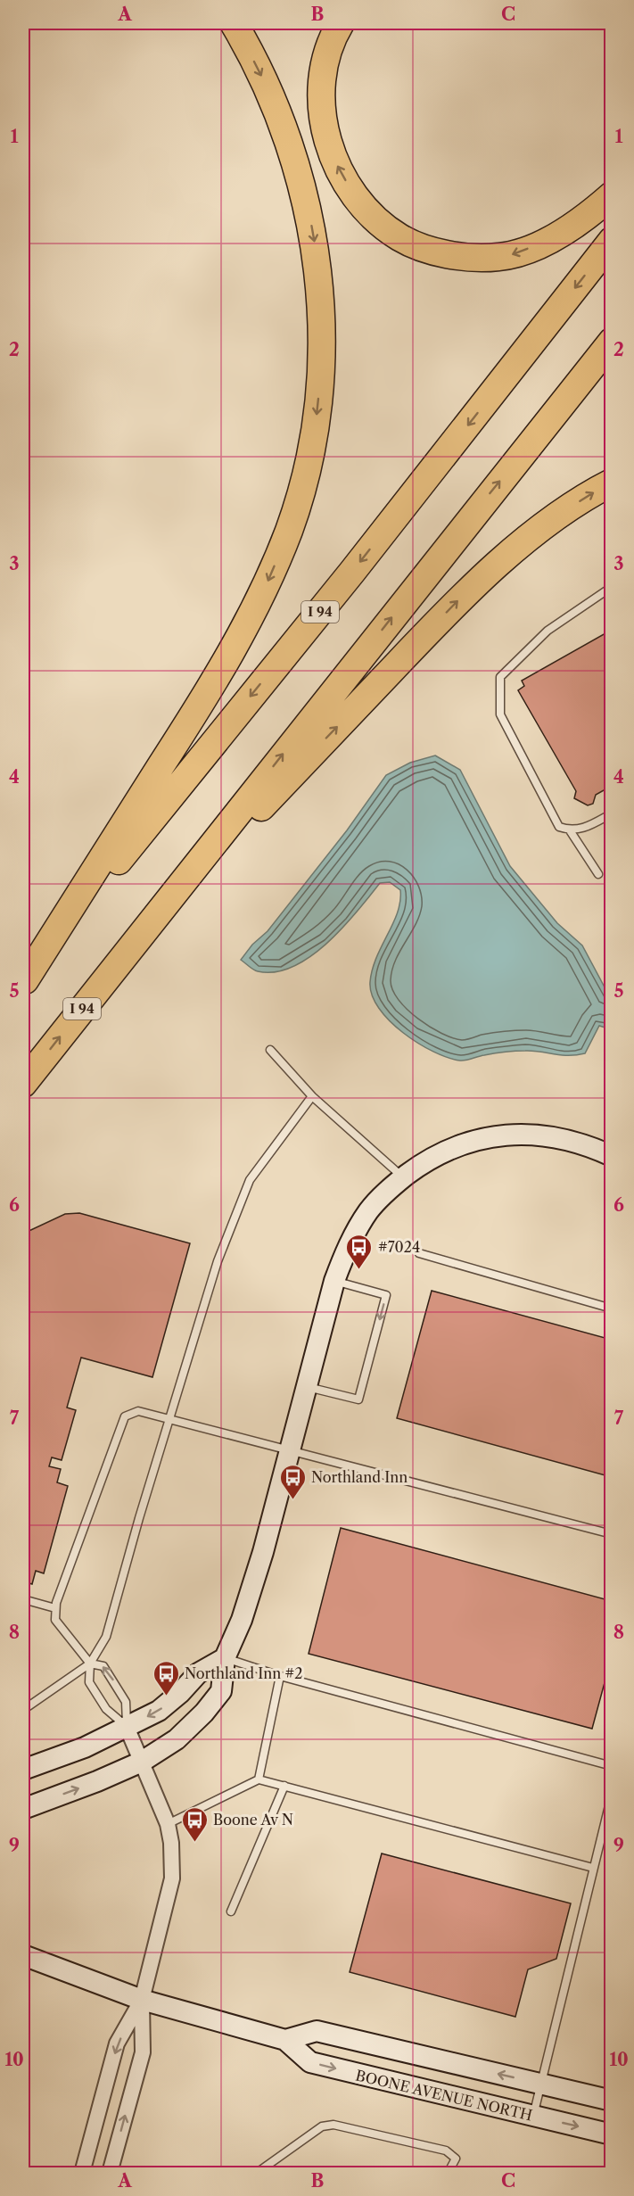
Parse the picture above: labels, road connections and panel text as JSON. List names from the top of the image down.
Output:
{
  "streets": {
    "highway": ["I 94"],
    "street": ["BOONE AVENUE NORTH"]
  },
  "places": {
    "bus stop": [
      "#7024",
      "Northland Inn",
      "Northland Inn #2",
      "Boone Av N"
    ]
  },
  "grid": {
    "columns": ["A", "B", "C"],
    "rows": [
      "1",
      "2",
      "3",
      "4",
      "5",
      "6",
      "7",
      "8",
      "9",
      "10"
    ]
  }
}
